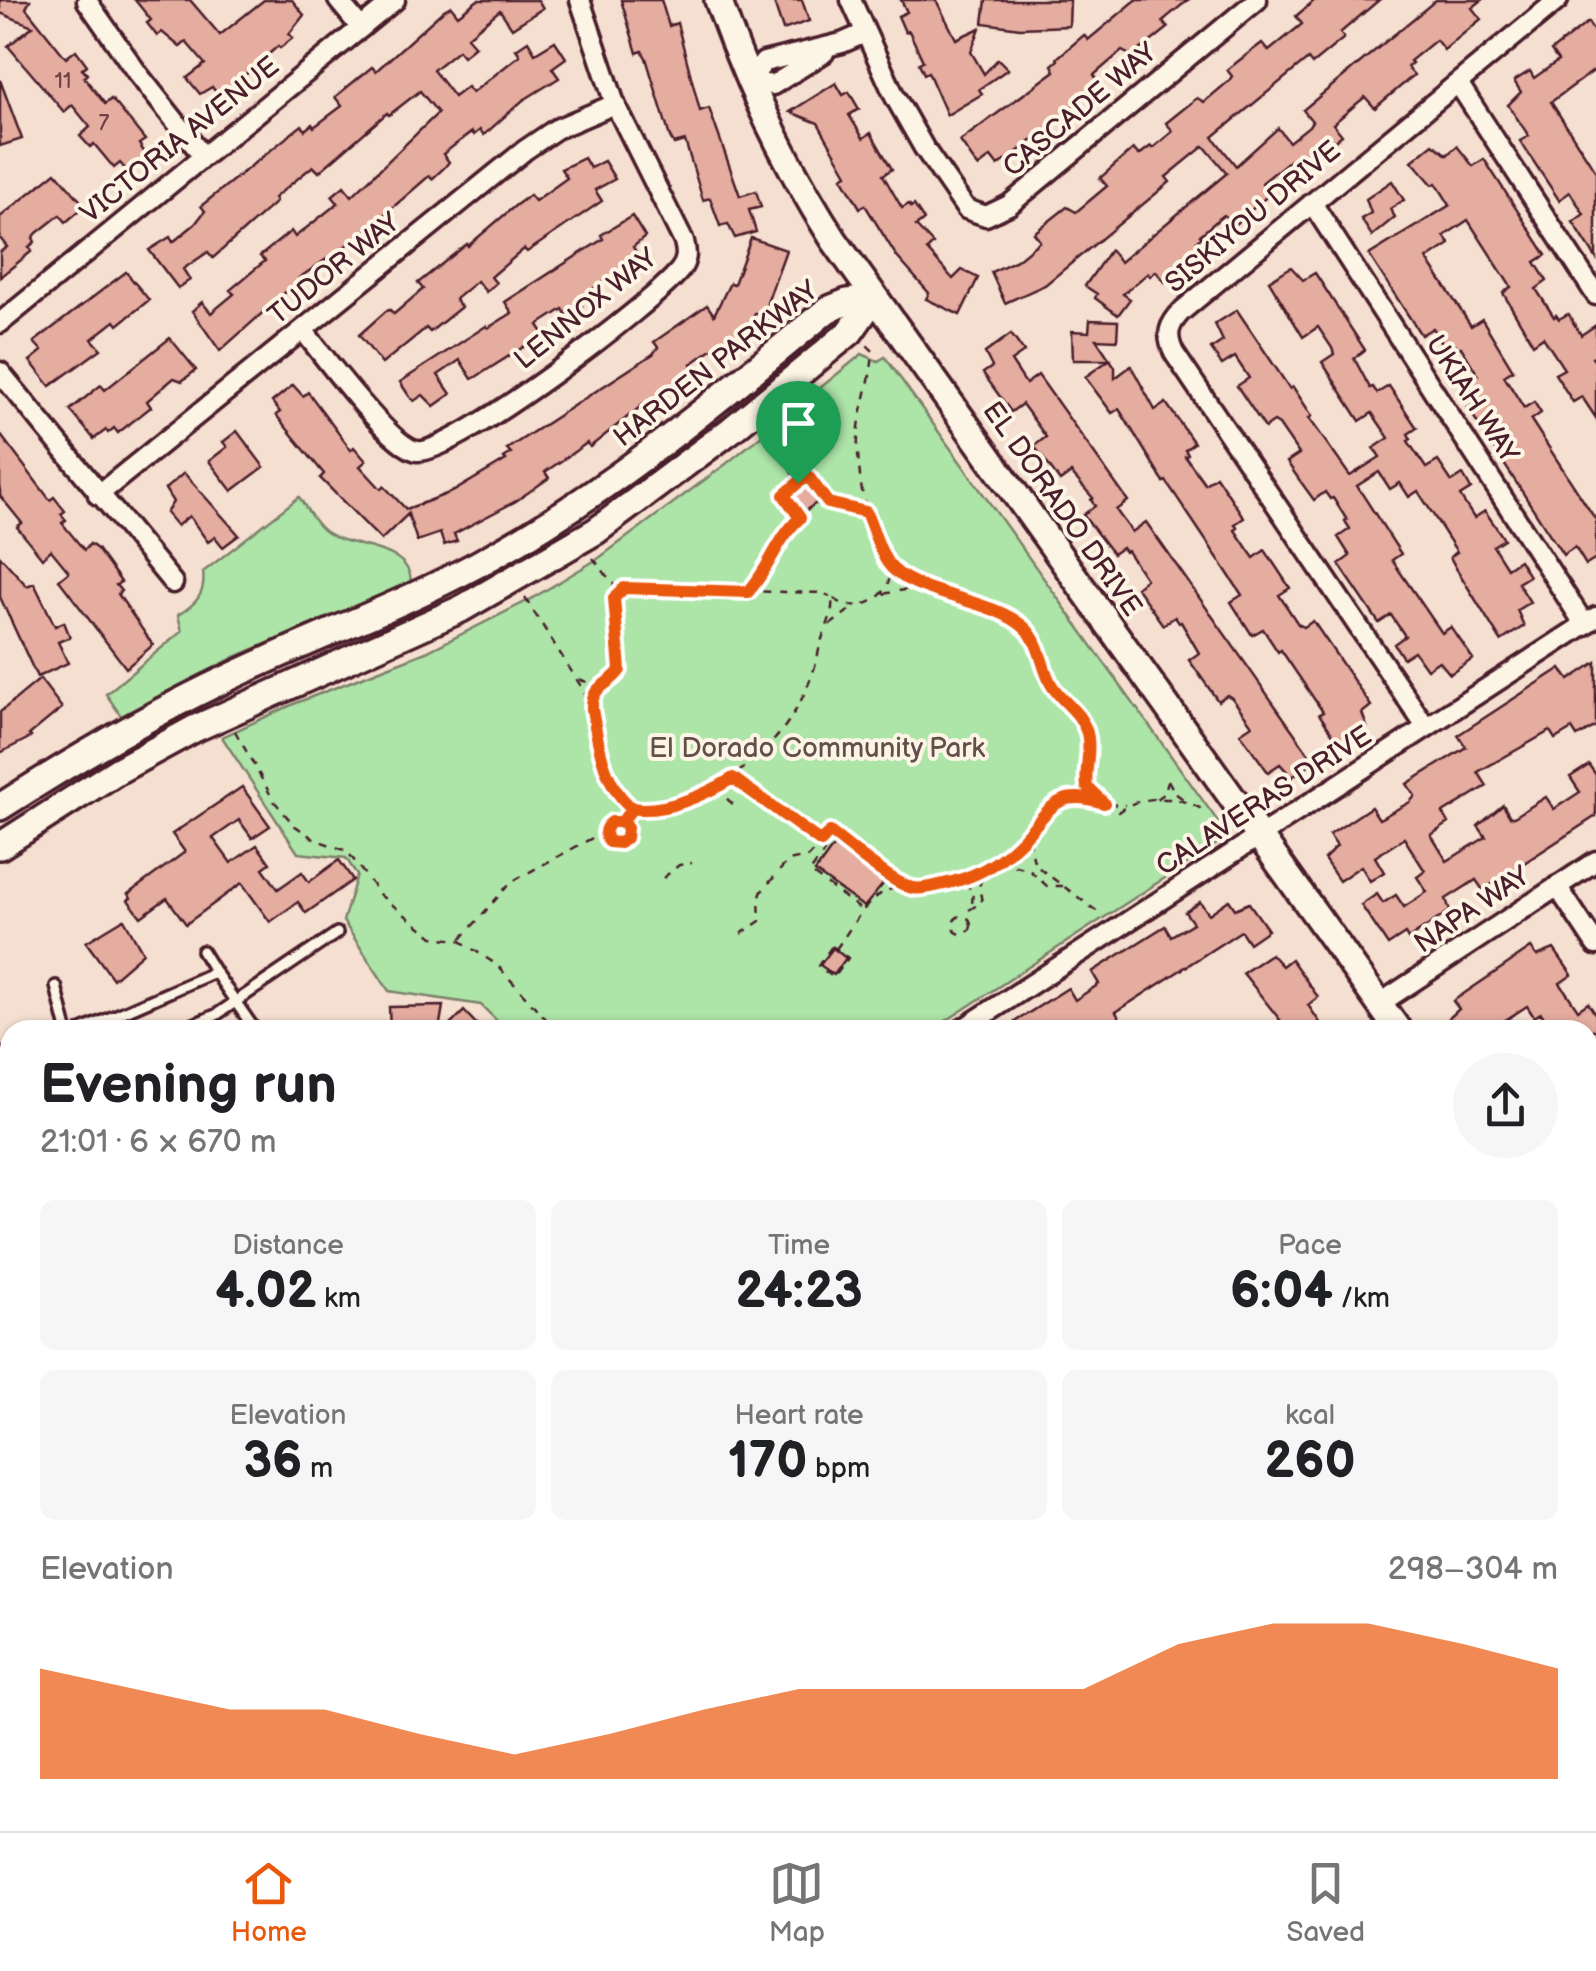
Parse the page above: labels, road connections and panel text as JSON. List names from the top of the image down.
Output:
{
  "streets": {
    "street": [
      "CASCADE WAY",
      "VICTORIA AVENUE",
      "SISKIYOU DRIVE",
      "TUDOR WAY",
      "LENNOX WAY",
      "HARDEN PARKWAY",
      "UKIAH WAY",
      "EL DORADO DRIVE",
      "CALAVERAS DRIVE",
      "NAPA WAY"
    ]
  },
  "crossings": [
    ["SISKIYOU DRIVE", "UKIAH WAY"],
    ["SISKIYOU DRIVE", "CALAVERAS DRIVE"],
    ["TUDOR WAY", "LENNOX WAY"],
    ["HARDEN PARKWAY", "EL DORADO DRIVE"],
    ["UKIAH WAY", "CALAVERAS DRIVE"],
    ["EL DORADO DRIVE", "CALAVERAS DRIVE"],
    ["EL DORADO DRIVE", "NAPA WAY"]
  ],
  "parks": ["El Dorado Community Park"],
  "house_numbers": ["11", "7"],
  "page": {
    "heading": ["Evening run", "21:01 · 6 × 670 m"],
    "stats": [
      ["Distance", "4.02 km"],
      ["Time", "24:23"],
      ["Pace", "6:04 /km"],
      ["Elevation", "36 m"],
      ["Heart rate", "170 bpm"],
      ["kcal", "260"]
    ],
    "chart": ["Elevation", "298–304 m"],
    "tabs": ["Home", "Map", "Saved"]
  }
}
